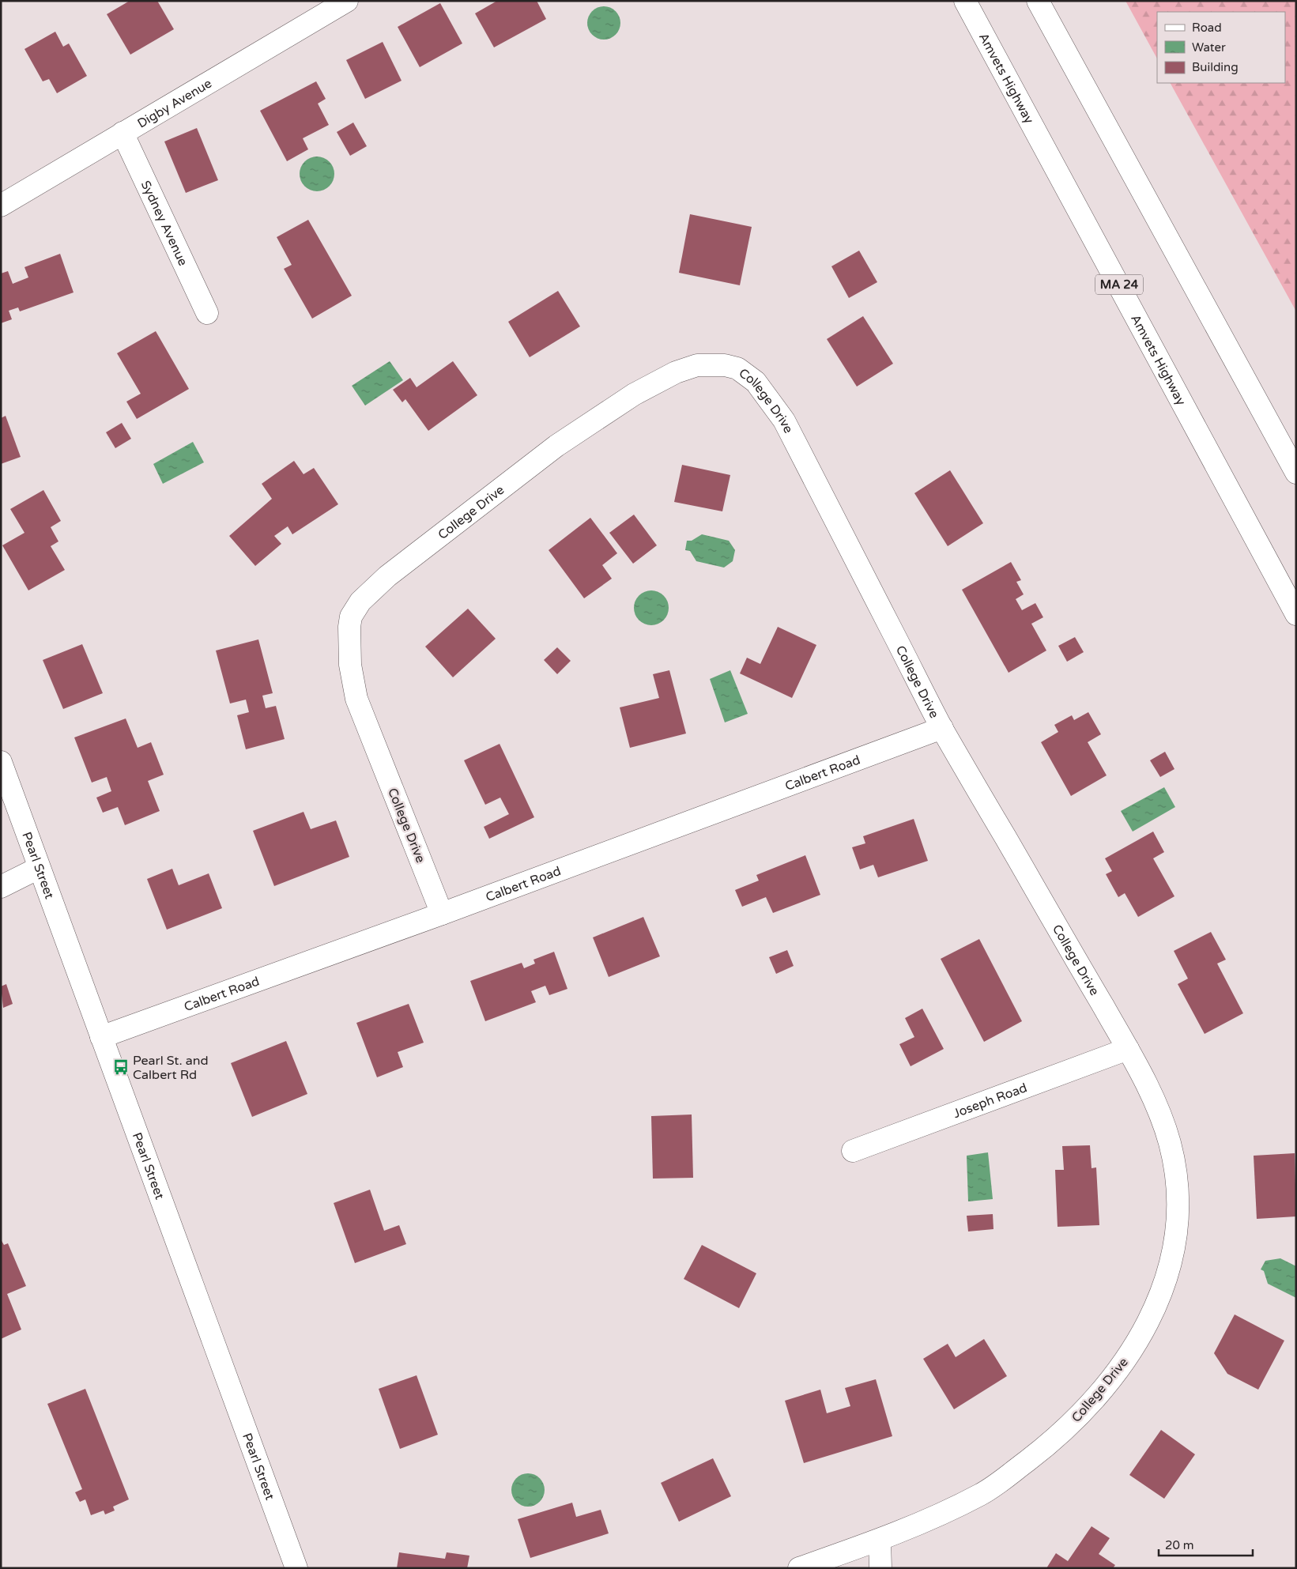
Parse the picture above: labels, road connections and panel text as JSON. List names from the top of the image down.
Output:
{
  "streets": {
    "main road": [
      "Amvets Highway",
      "Digby Avenue",
      "Sydney Avenue",
      "MA 24",
      "College Drive",
      "Calbert Road",
      "Pearl Street",
      "Joseph Road"
    ]
  },
  "crossings": [
    ["Digby Avenue", "Sydney Avenue"],
    ["College Drive", "Calbert Road"],
    ["College Drive", "Joseph Road"],
    ["Calbert Road", "Pearl Street"]
  ],
  "places": {
    "bus stop": ["Pearl St. and Calbert Rd"]
  },
  "legend": ["Road", "Water", "Building"],
  "scale_bar": "20 m"
}
